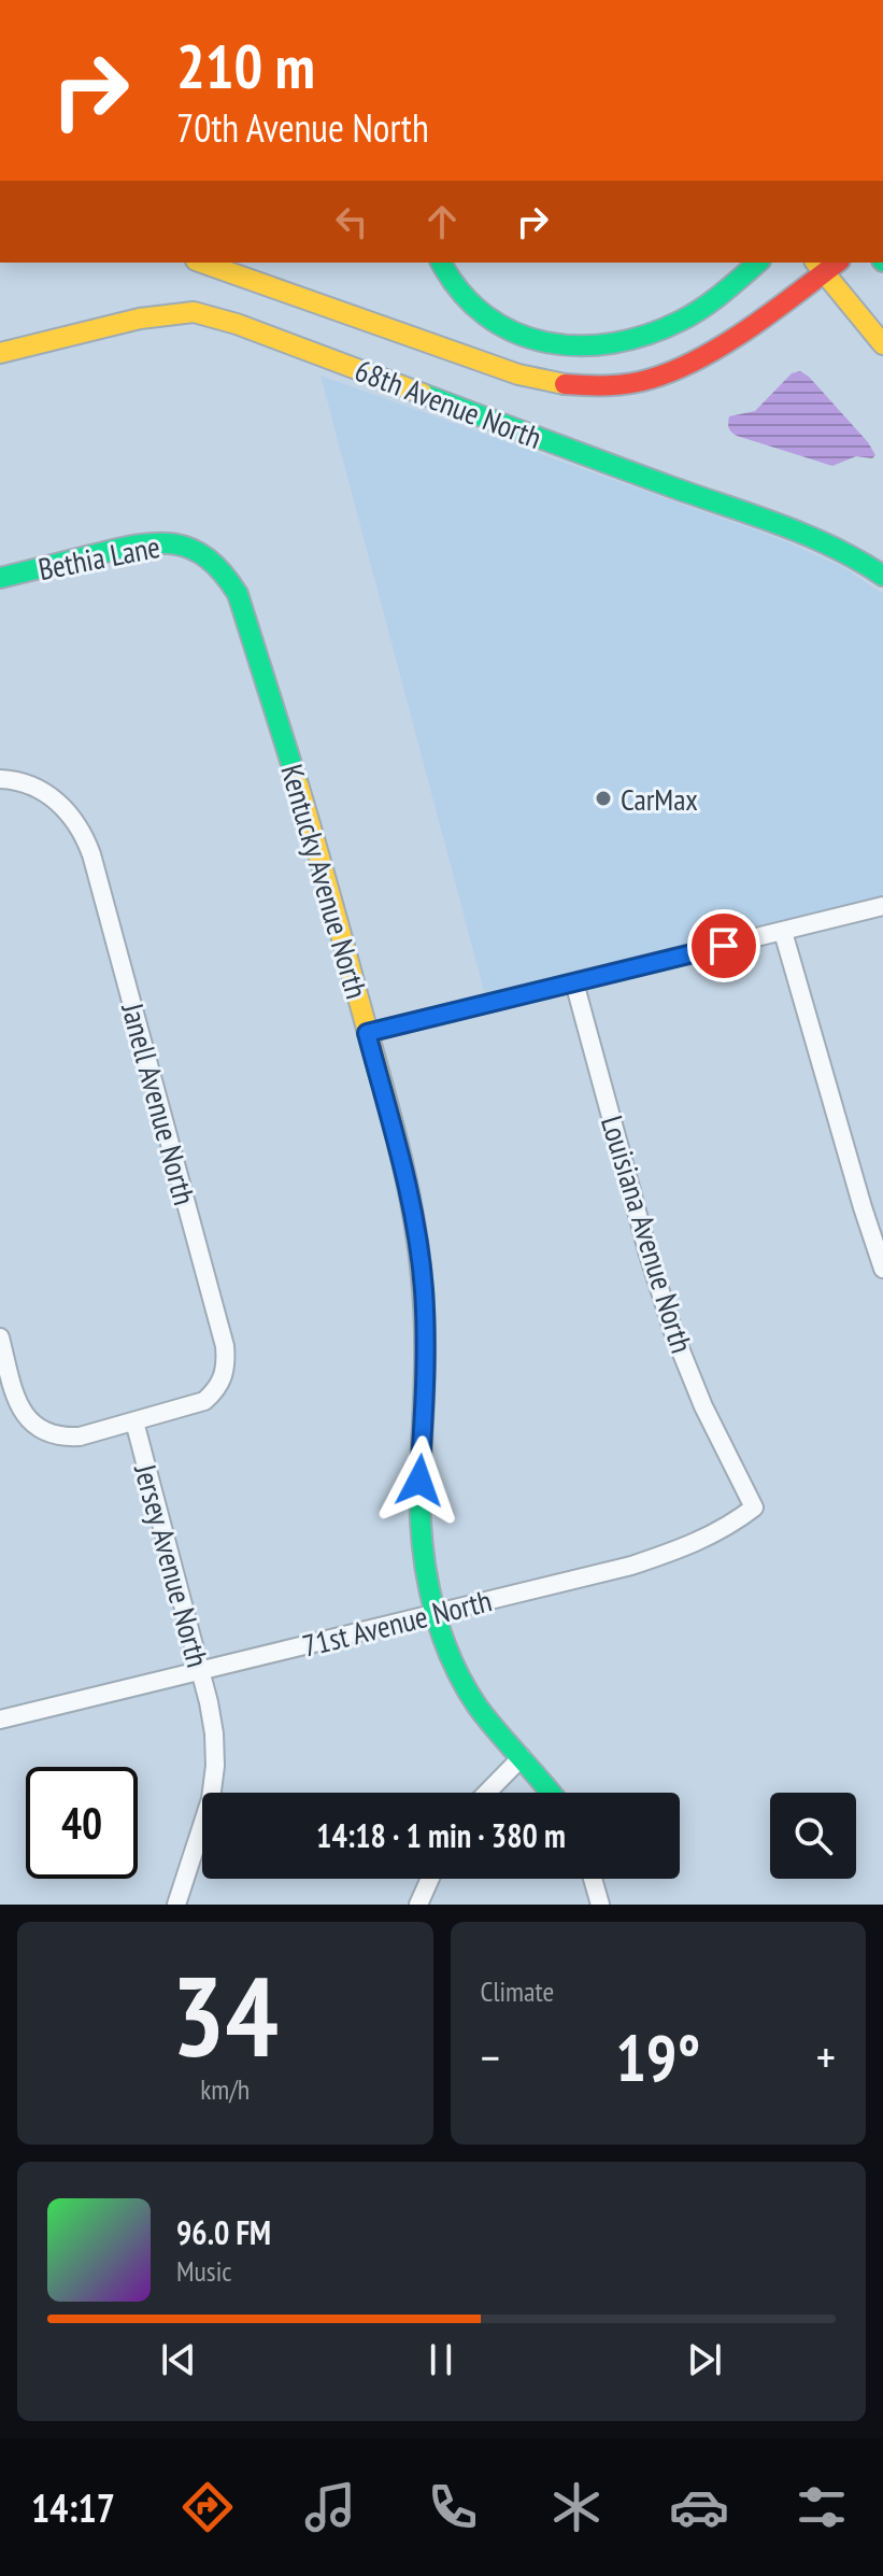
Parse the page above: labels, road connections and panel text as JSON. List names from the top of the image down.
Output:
{
  "streets": {
    "main road": ["68th Avenue North", "Bethia Lane", "Kentucky Avenue North"],
    "street": [
      "Janell Avenue North",
      "Louisiana Avenue North",
      "Jersey Avenue North",
      "71st Avenue North"
    ]
  },
  "crossings": [
    ["Bethia Lane", "Kentucky Avenue North"],
    ["Kentucky Avenue North", "71st Avenue North"],
    ["Janell Avenue North", "Jersey Avenue North"],
    ["Louisiana Avenue North", "71st Avenue North"],
    ["Jersey Avenue North", "71st Avenue North"]
  ],
  "places": ["CarMax"],
  "page": {
    "turn": ["210 m", "70th Avenue North"],
    "limit": "40",
    "trip": "14:18 · 1 min · 380 m",
    "tile": [
      ["34", "km/h"],
      "Climate"
    ],
    "heat": ["−", "19°", "+"],
    "song": ["96.0 FM", "Music"],
    "tabs": "14:17"
  }
}
